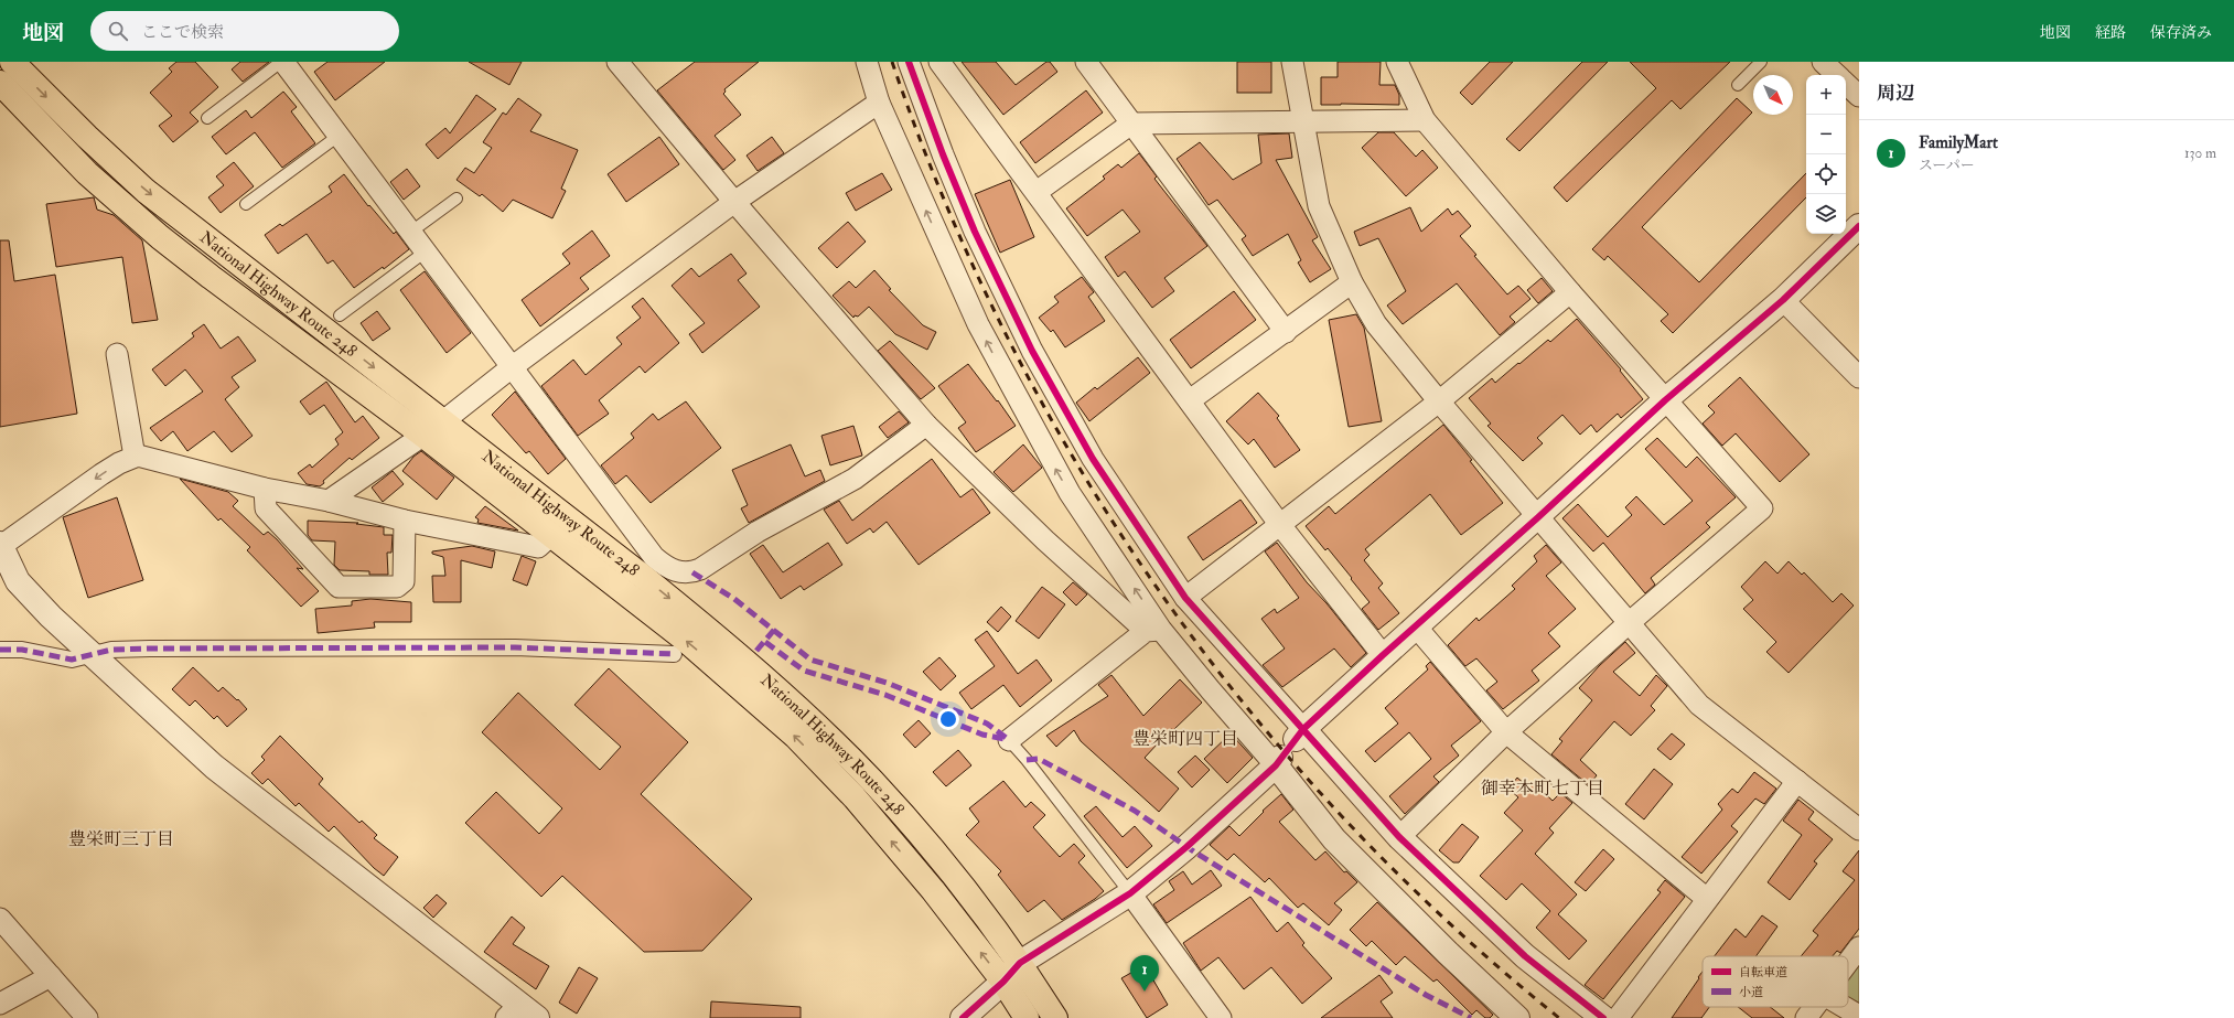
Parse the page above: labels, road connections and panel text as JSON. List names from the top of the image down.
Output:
{
  "streets": {
    "highway": ["National Highway Route 248"]
  },
  "districts": ["豊栄町四丁目", "御幸本町七丁目", "豊栄町三丁目"],
  "legend": ["自転車道", "小道"],
  "north": "bottom right",
  "page": {
    "header": "地図",
    "search": "ここで検索",
    "nav": ["地図", "経路", "保存済み"],
    "heading": "周辺",
    "map_buttons": ["+", "−"],
    "list": [
      {
        "mark": "1",
        "name": "FamilyMart",
        "note": "スーパー",
        "value": "130 m"
      }
    ],
    "pins": "1"
  }
}
